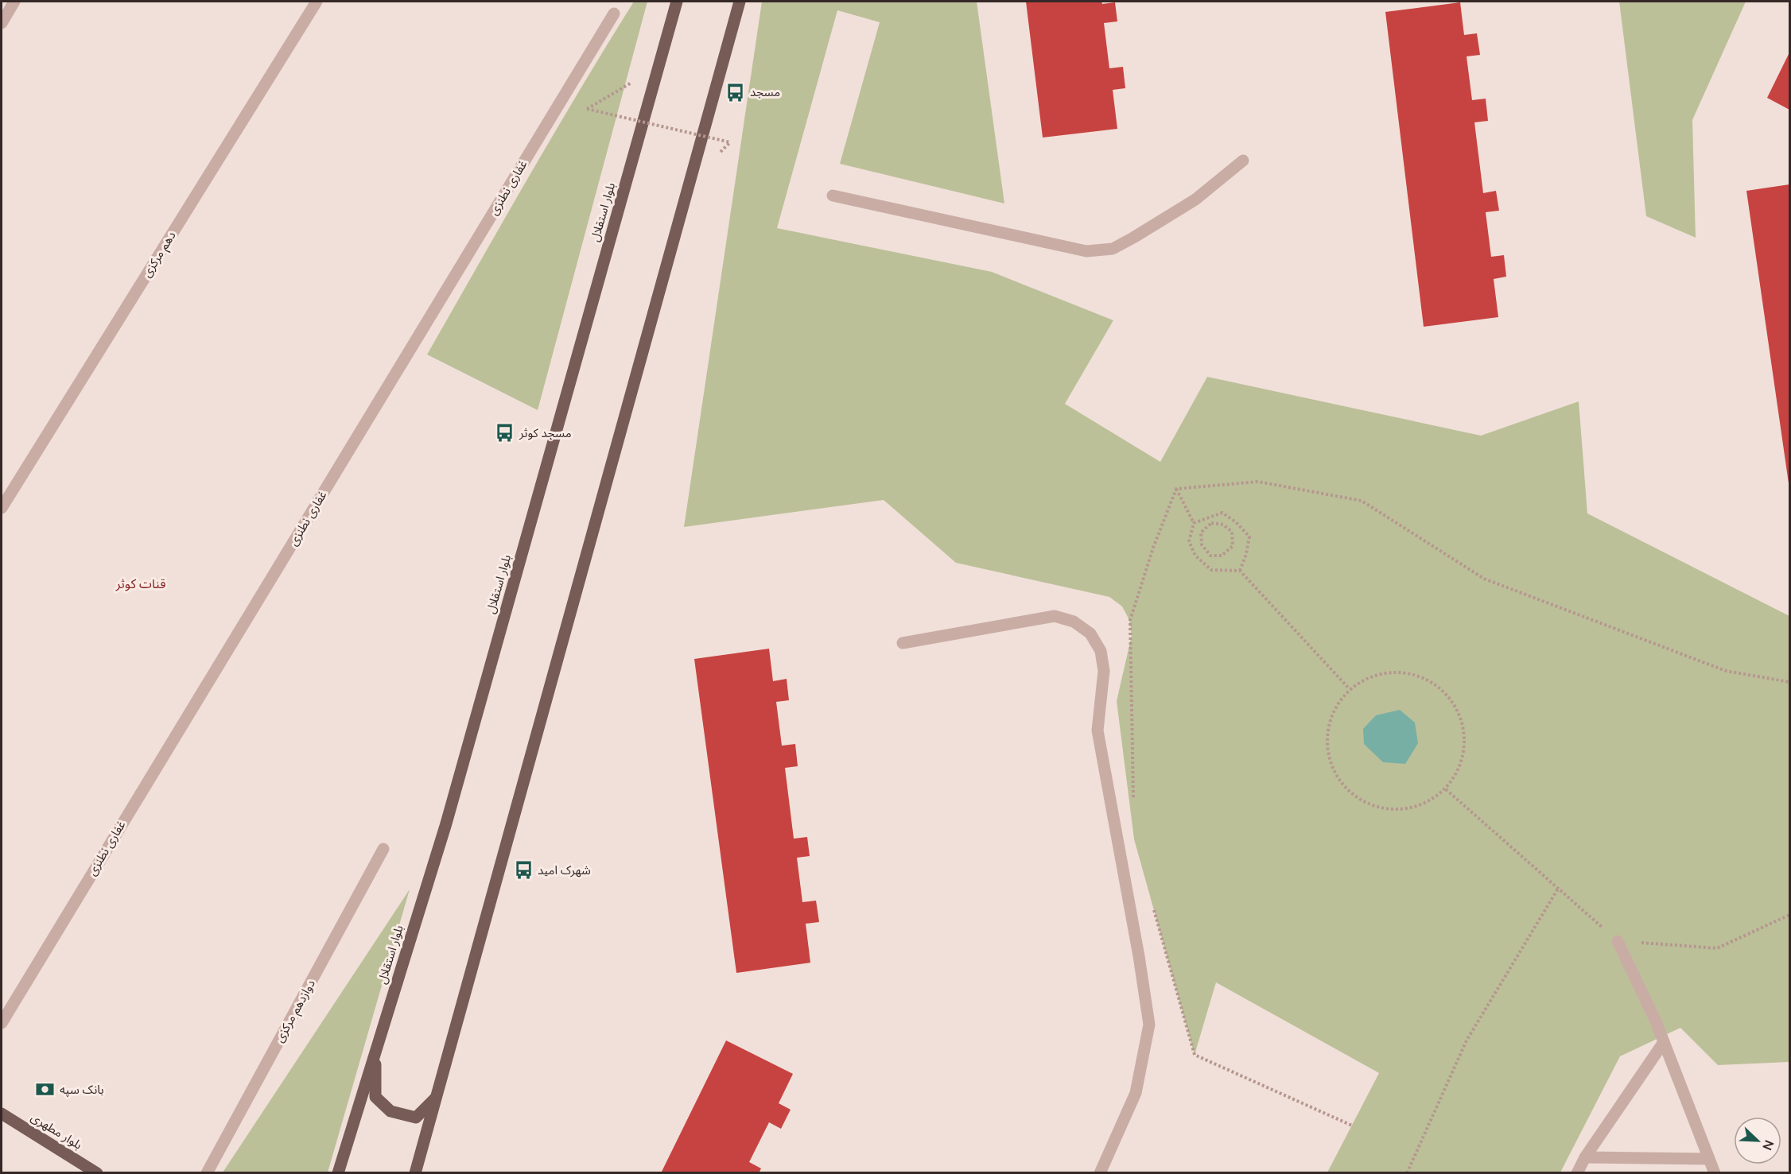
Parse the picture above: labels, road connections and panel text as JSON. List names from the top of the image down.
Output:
{
  "streets": {
    "main road": ["بلوار استقلال", "بلوار مطهری"],
    "street": ["غفاری نطنزی", "دهم مرکزی", "دوازدهم مرکزی"]
  },
  "districts": ["قنات کوثر"],
  "places": {
    "bus stop": ["مسجد", "مسجد کوثر", "شهرک امید"],
    "bank": ["بانک سپه"]
  },
  "north": "bottom right"
}
